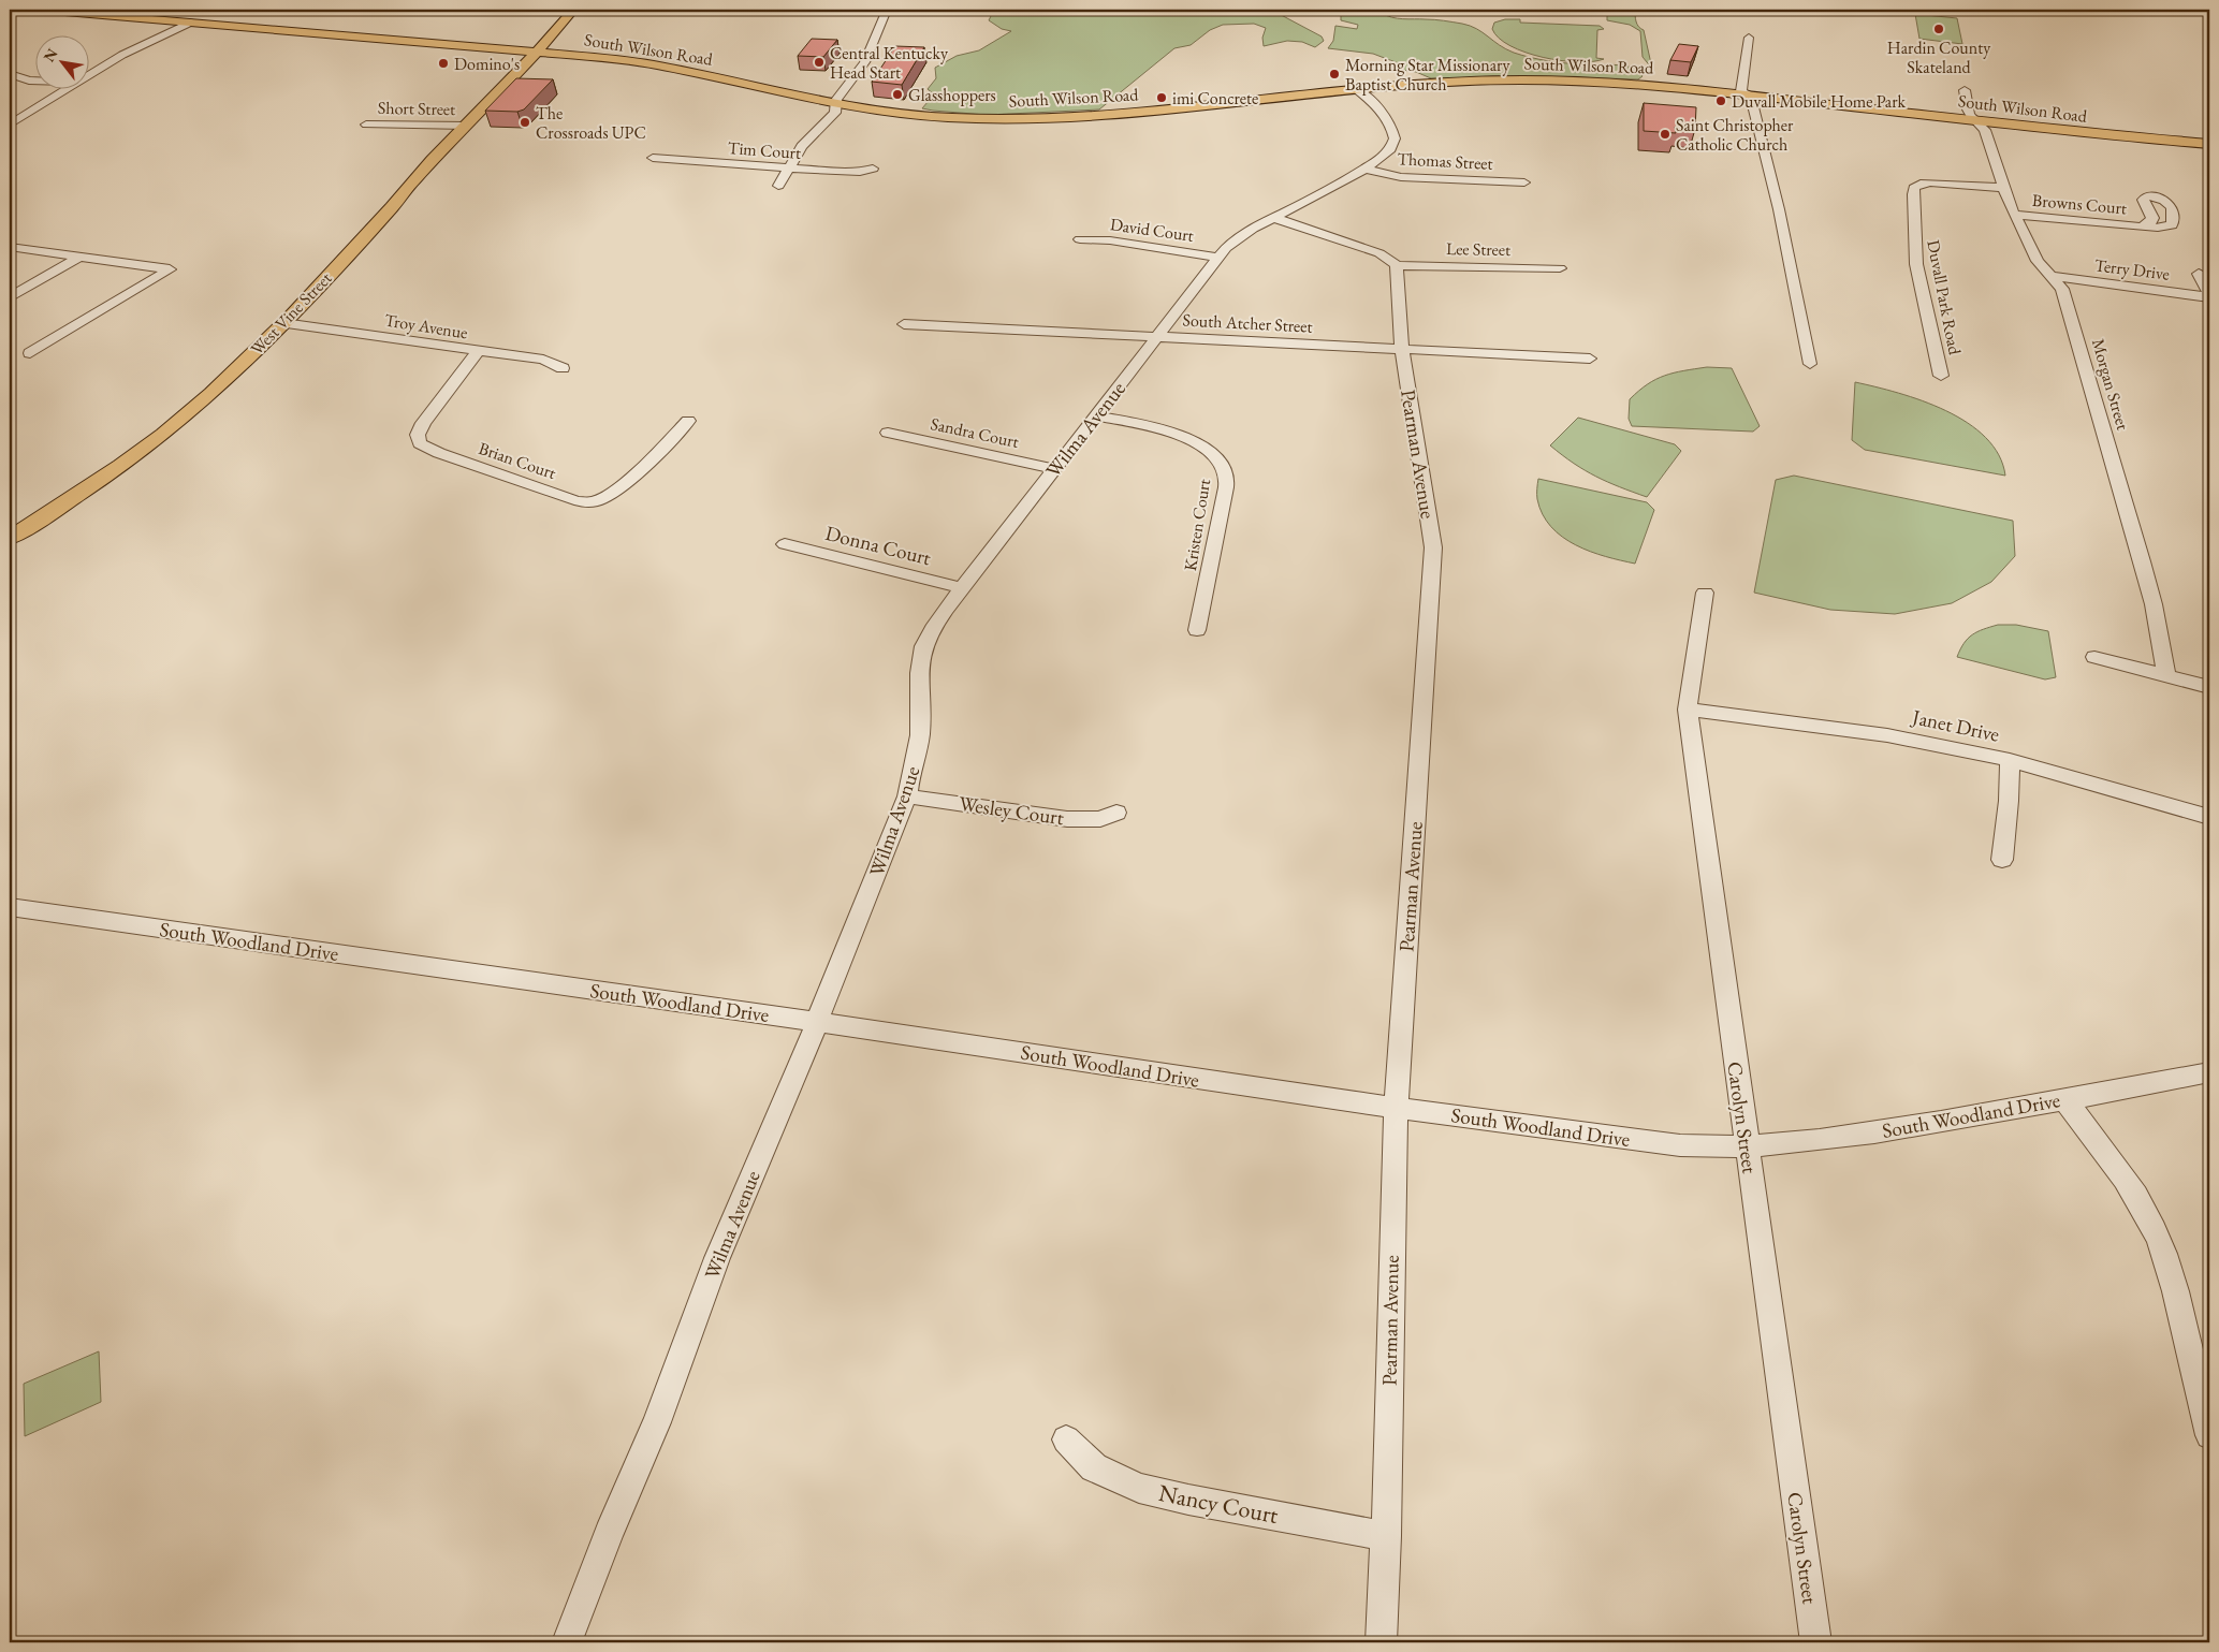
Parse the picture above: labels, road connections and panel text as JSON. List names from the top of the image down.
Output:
{
  "streets": {
    "main road": ["South Wilson Road", "West Vine Street"],
    "street": [
      "Short Street",
      "Tim Court",
      "Thomas Street",
      "Browns Court",
      "David Court",
      "Lee Street",
      "Terry Drive",
      "Duvall Park Road",
      "South Atcher Street",
      "Troy Avenue",
      "Morgan Street",
      "Wilma Avenue",
      "Sandra Court",
      "Pearman Avenue",
      "Brian Court",
      "Kristen Court",
      "Donna Court",
      "Janet Drive",
      "Wesley Court",
      "South Woodland Drive",
      "Carolyn Street",
      "Nancy Court"
    ]
  },
  "crossings": [
    ["South Wilson Road", "West Vine Street"],
    ["South Wilson Road", "Morgan Street"],
    ["South Wilson Road", "Wilma Avenue"],
    ["Short Street", "West Vine Street"],
    ["Thomas Street", "Wilma Avenue"],
    ["Browns Court", "Morgan Street"],
    ["David Court", "Wilma Avenue"],
    ["Lee Street", "Pearman Avenue"],
    ["Terry Drive", "Morgan Street"],
    ["Duvall Park Road", "Morgan Street"],
    ["West Vine Street", "Troy Avenue"],
    ["South Atcher Street", "Wilma Avenue"],
    ["South Atcher Street", "Pearman Avenue"],
    ["Troy Avenue", "Brian Court"],
    ["Wilma Avenue", "Sandra Court"],
    ["Wilma Avenue", "Kristen Court"],
    ["Wilma Avenue", "Donna Court"],
    ["Wilma Avenue", "Wesley Court"],
    ["Wilma Avenue", "South Woodland Drive"],
    ["Pearman Avenue", "South Woodland Drive"],
    ["Pearman Avenue", "Nancy Court"],
    ["Janet Drive", "Carolyn Street"],
    ["South Woodland Drive", "Carolyn Street"]
  ],
  "places": [
    "Hardin County Skateland",
    "Central Kentucky Head Start",
    "Domino's",
    "Morning Star Missionary Baptist Church",
    "Glasshoppers",
    "imi Concrete",
    "Duvall Mobile Home Park",
    "The Crossroads UPC",
    "Saint Christopher Catholic Church"
  ],
  "north": "top left"
}
